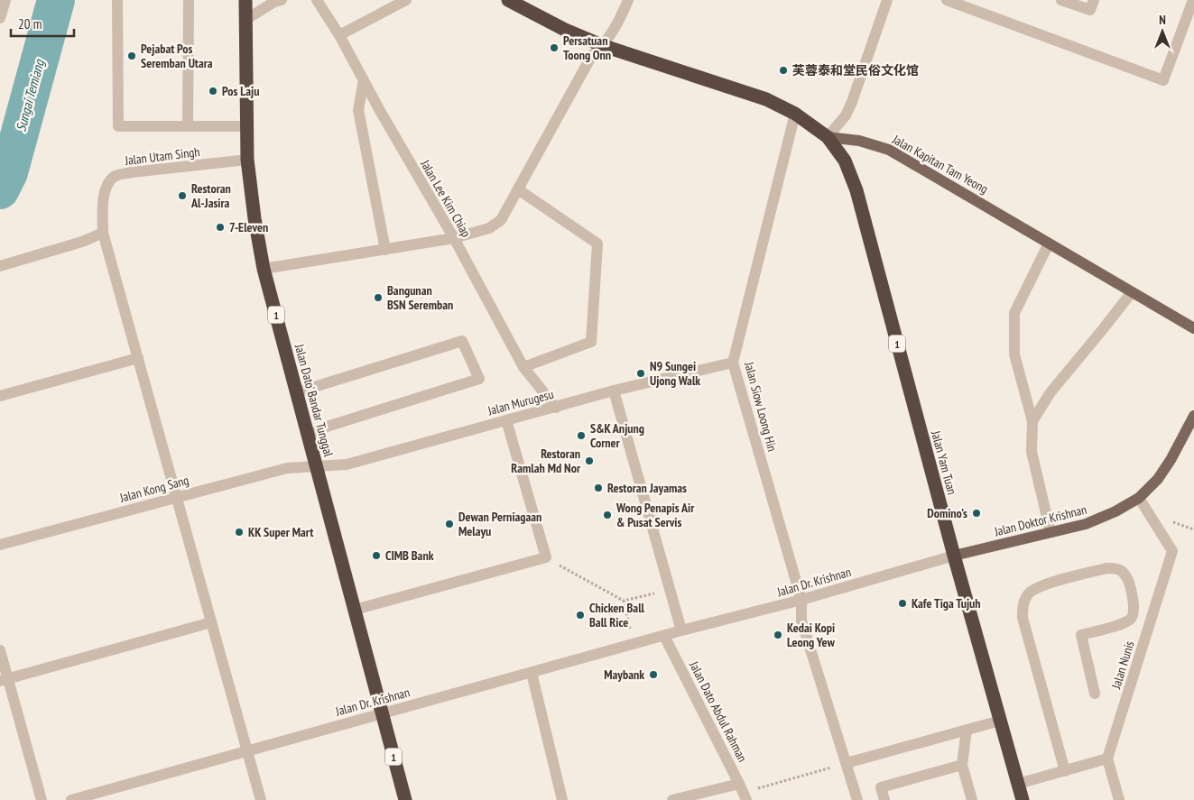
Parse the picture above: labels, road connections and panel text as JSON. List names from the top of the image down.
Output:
{
  "streets": {
    "highway": [
      "Jalan Kapitan Tam Yeong",
      "1",
      "Jalan Dato' Bandar Tunggal",
      "Jalan Yam Tuan"
    ],
    "main road": ["Jalan Doktor Krishnan"],
    "street": [
      "Jalan Utam Singh",
      "Jalan Lee Kim Chiap",
      "Jalan Murugesu",
      "Jalan Siow Loong Hin",
      "Jalan Kong Sang",
      "Jalan Dr. Krishnan",
      "Jalan Nunis",
      "Jalan Dato Abdul Rahman"
    ]
  },
  "crossings": [
    ["Jalan Utam Singh", "Jalan Dato' Bandar Tunggal"],
    ["Jalan Utam Singh", "Jalan Kong Sang"],
    ["Jalan Utam Singh", "Jalan Dr. Krishnan"],
    ["Jalan Kapitan Tam Yeong", "Jalan Siow Loong Hin"],
    ["Jalan Kapitan Tam Yeong", "Jalan Yam Tuan"],
    ["Jalan Lee Kim Chiap", "Jalan Murugesu"],
    ["Jalan Dato' Bandar Tunggal", "Jalan Murugesu"],
    ["Jalan Dato' Bandar Tunggal", "Jalan Kong Sang"],
    ["Jalan Dato' Bandar Tunggal", "Jalan Dr. Krishnan"],
    ["Jalan Murugesu", "Jalan Siow Loong Hin"],
    ["Jalan Murugesu", "Jalan Kong Sang"],
    ["Jalan Siow Loong Hin", "Jalan Dr. Krishnan"],
    ["Jalan Yam Tuan", "Jalan Doktor Krishnan"],
    ["Jalan Yam Tuan", "Jalan Dr. Krishnan"],
    ["Jalan Doktor Krishnan", "Jalan Dr. Krishnan"],
    ["Jalan Doktor Krishnan", "Jalan Nunis"],
    ["Jalan Dr. Krishnan", "Jalan Dato Abdul Rahman"]
  ],
  "water": ["Sungai Temiang"],
  "places": [
    "Persatuan Toong Onn",
    "Pejabat Pos Seremban Utara",
    "芙蓉泰和堂民俗文化馆",
    "Pos Laju",
    "Restoran Al-Jasira",
    "7-Eleven",
    "Bangunan BSN Seremban",
    "N9 Sungei Ujong Walk",
    "S&K Anjung Corner",
    "Restoran Ramlah Md Nor",
    "Restoran Jayamas",
    "Domino's",
    "Wong Penapis Air & Pusat Servis",
    "Dewan Perniagaan Melayu",
    "KK Super Mart",
    "CIMB Bank",
    "Kafe Tiga Tujuh",
    "Chicken Ball Ball Rice",
    "Kedai Kopi Leong Yew",
    "Maybank"
  ],
  "scale_bar": "20 m",
  "north": "top"
}
